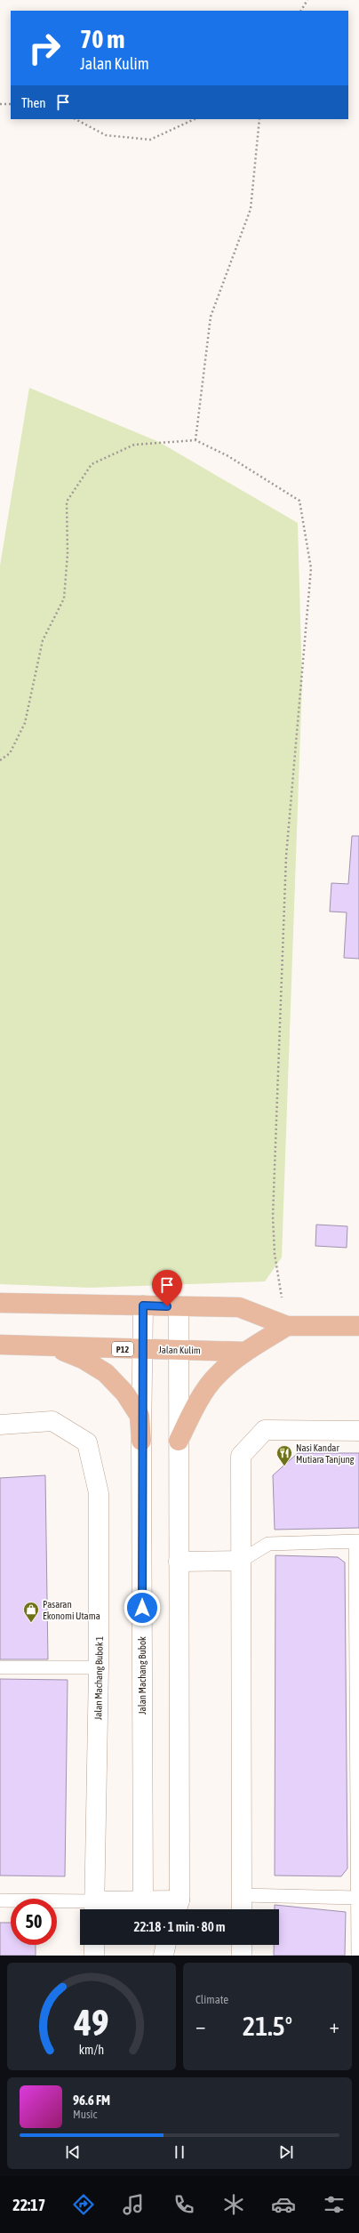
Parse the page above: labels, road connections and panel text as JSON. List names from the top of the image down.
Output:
{
  "streets": {
    "main road": ["P12", "Jalan Kulim"],
    "street": ["Jalan Machang Bubok", "Jalan Machang Bubok 1"]
  },
  "crossings": [
    ["Jalan Kulim", "Jalan Machang Bubok"]
  ],
  "places": {
    "restaurant": ["Nasi Kandar Mutiara Tanjung"],
    "shop": ["Pasaran Ekonomi Utama"]
  },
  "page": {
    "turn": ["70 m", "Jalan Kulim"],
    "then": "Then",
    "limit": "50",
    "trip": "22:18 · 1 min · 80 m",
    "tile": "Climate",
    "heat": ["−", "21.5°", "+"],
    "song": ["96.6 FM", "Music"],
    "tabs": "22:17",
    "gauge": ["49", "km/h"]
  }
}
